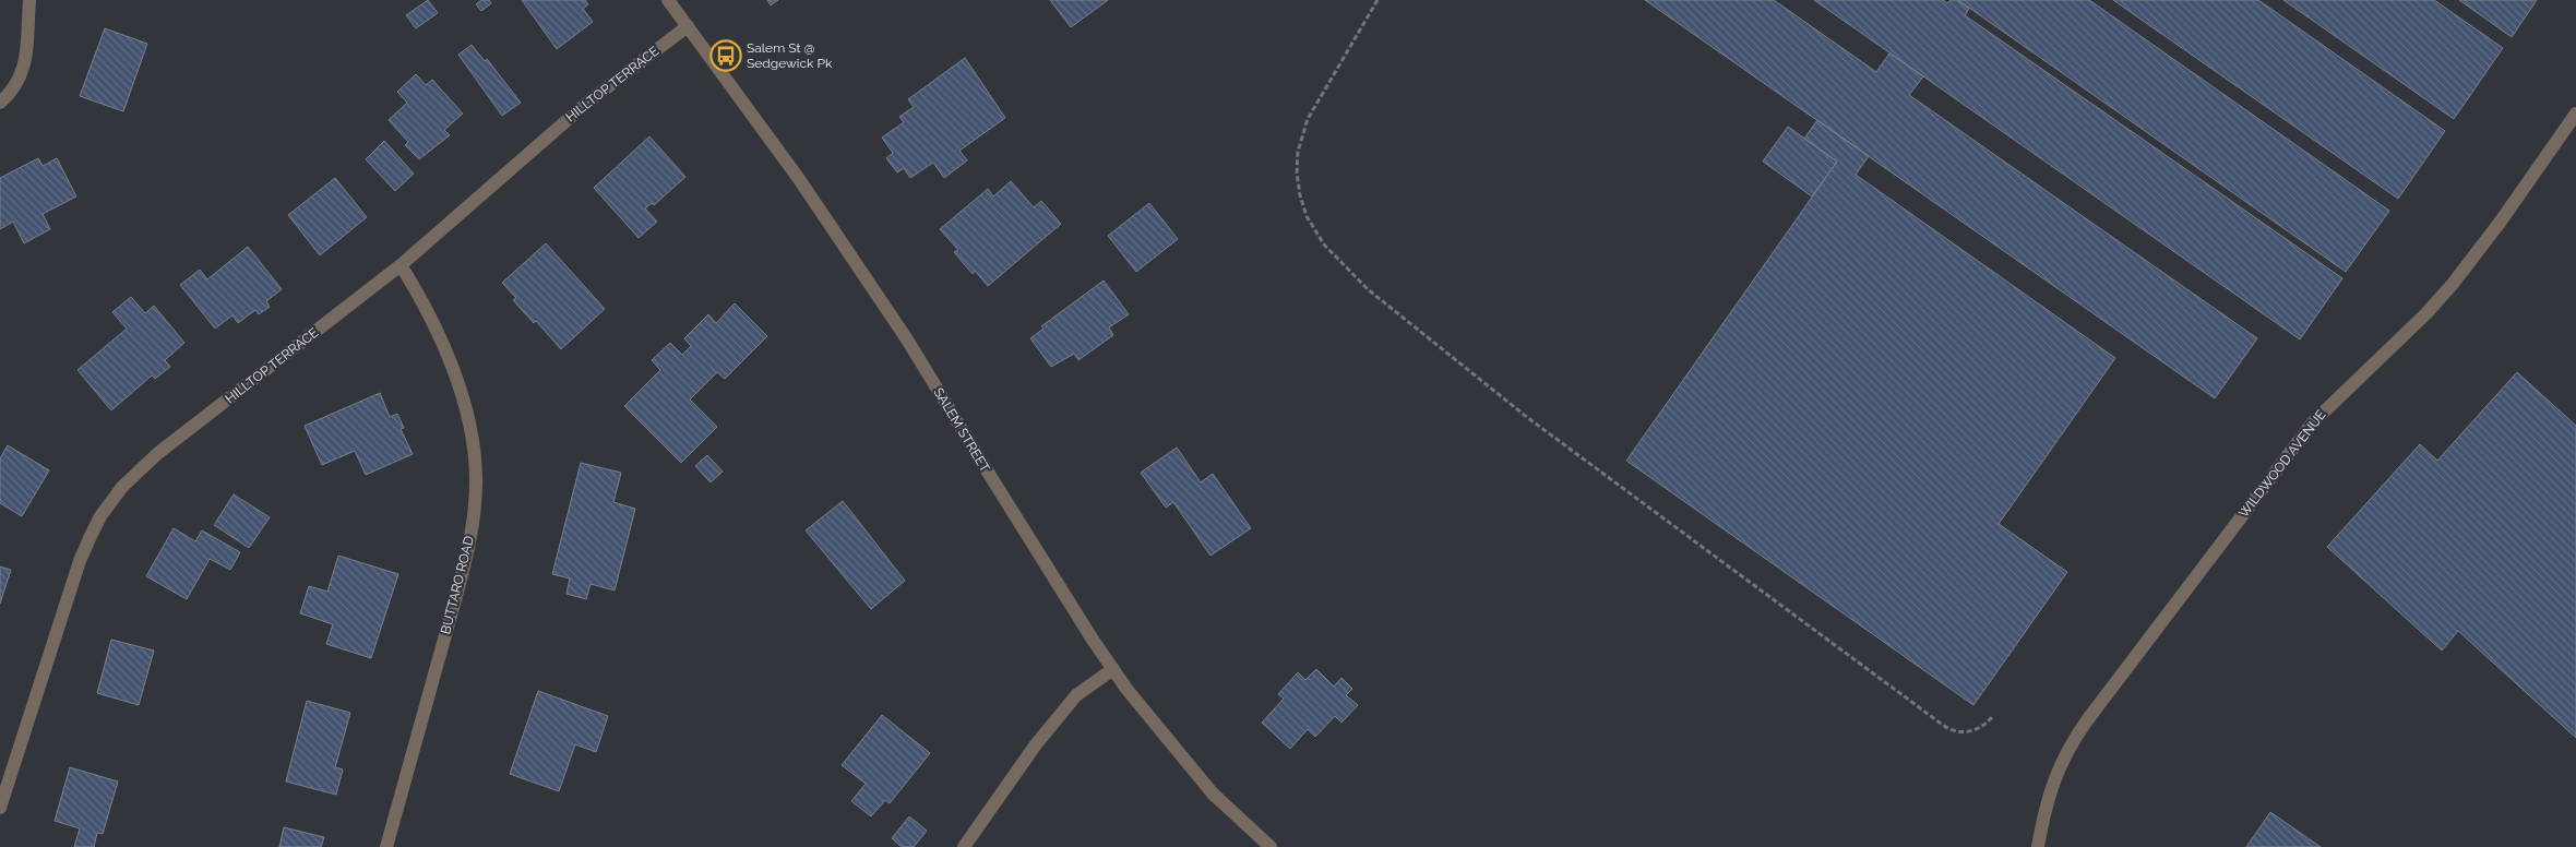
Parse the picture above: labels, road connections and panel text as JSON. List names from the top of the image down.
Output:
{
  "streets": {
    "street": [
      "HILLTOP TERRACE",
      "SALEM STREET",
      "WILDWOOD AVENUE",
      "BUTTARO ROAD"
    ]
  },
  "crossings": [
    ["HILLTOP TERRACE", "SALEM STREET"],
    ["HILLTOP TERRACE", "BUTTARO ROAD"]
  ],
  "places": {
    "bus stop": ["Salem St @ Sedgewick Pk"]
  }
}
